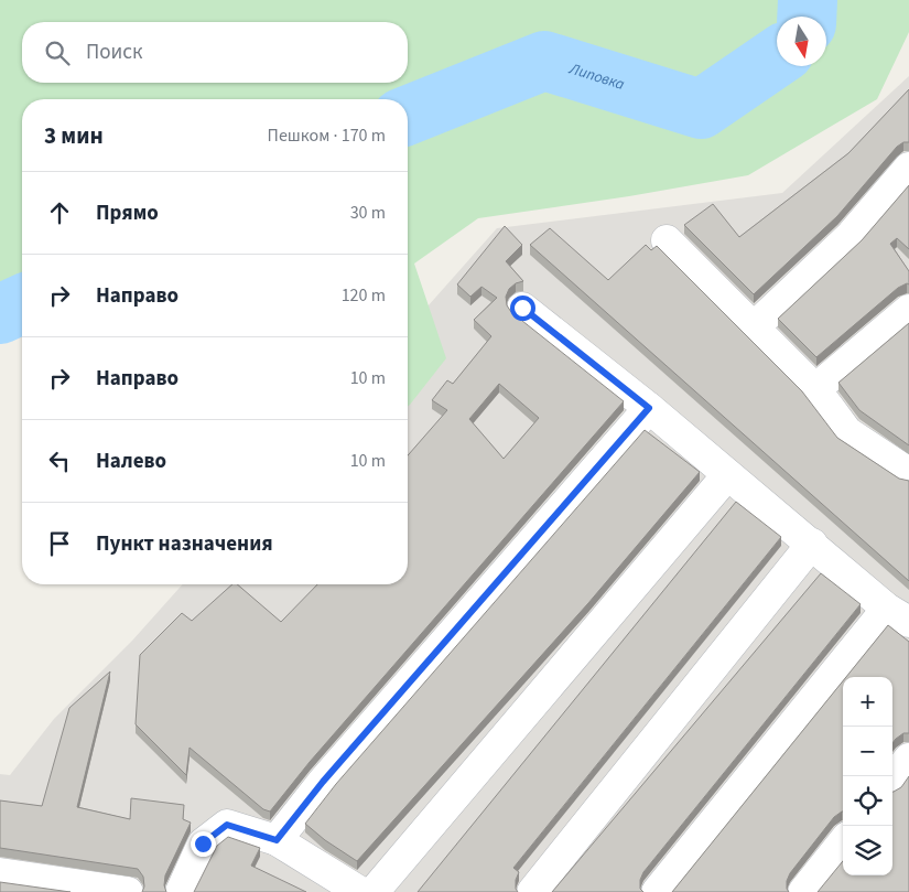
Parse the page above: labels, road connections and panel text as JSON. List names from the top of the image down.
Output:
{
  "water": ["Липовка"],
  "north": "bottom",
  "page": {
    "search": "Поиск",
    "heading": ["3 мин", "Пешком · 170 m"],
    "list": [
      ["Прямо", "30 m"],
      ["Направо", "120 m"],
      ["Направо", "10 m"],
      ["Налево", "10 m"],
      "Пункт назначения"
    ],
    "map_buttons": ["+", "−"]
  }
}
